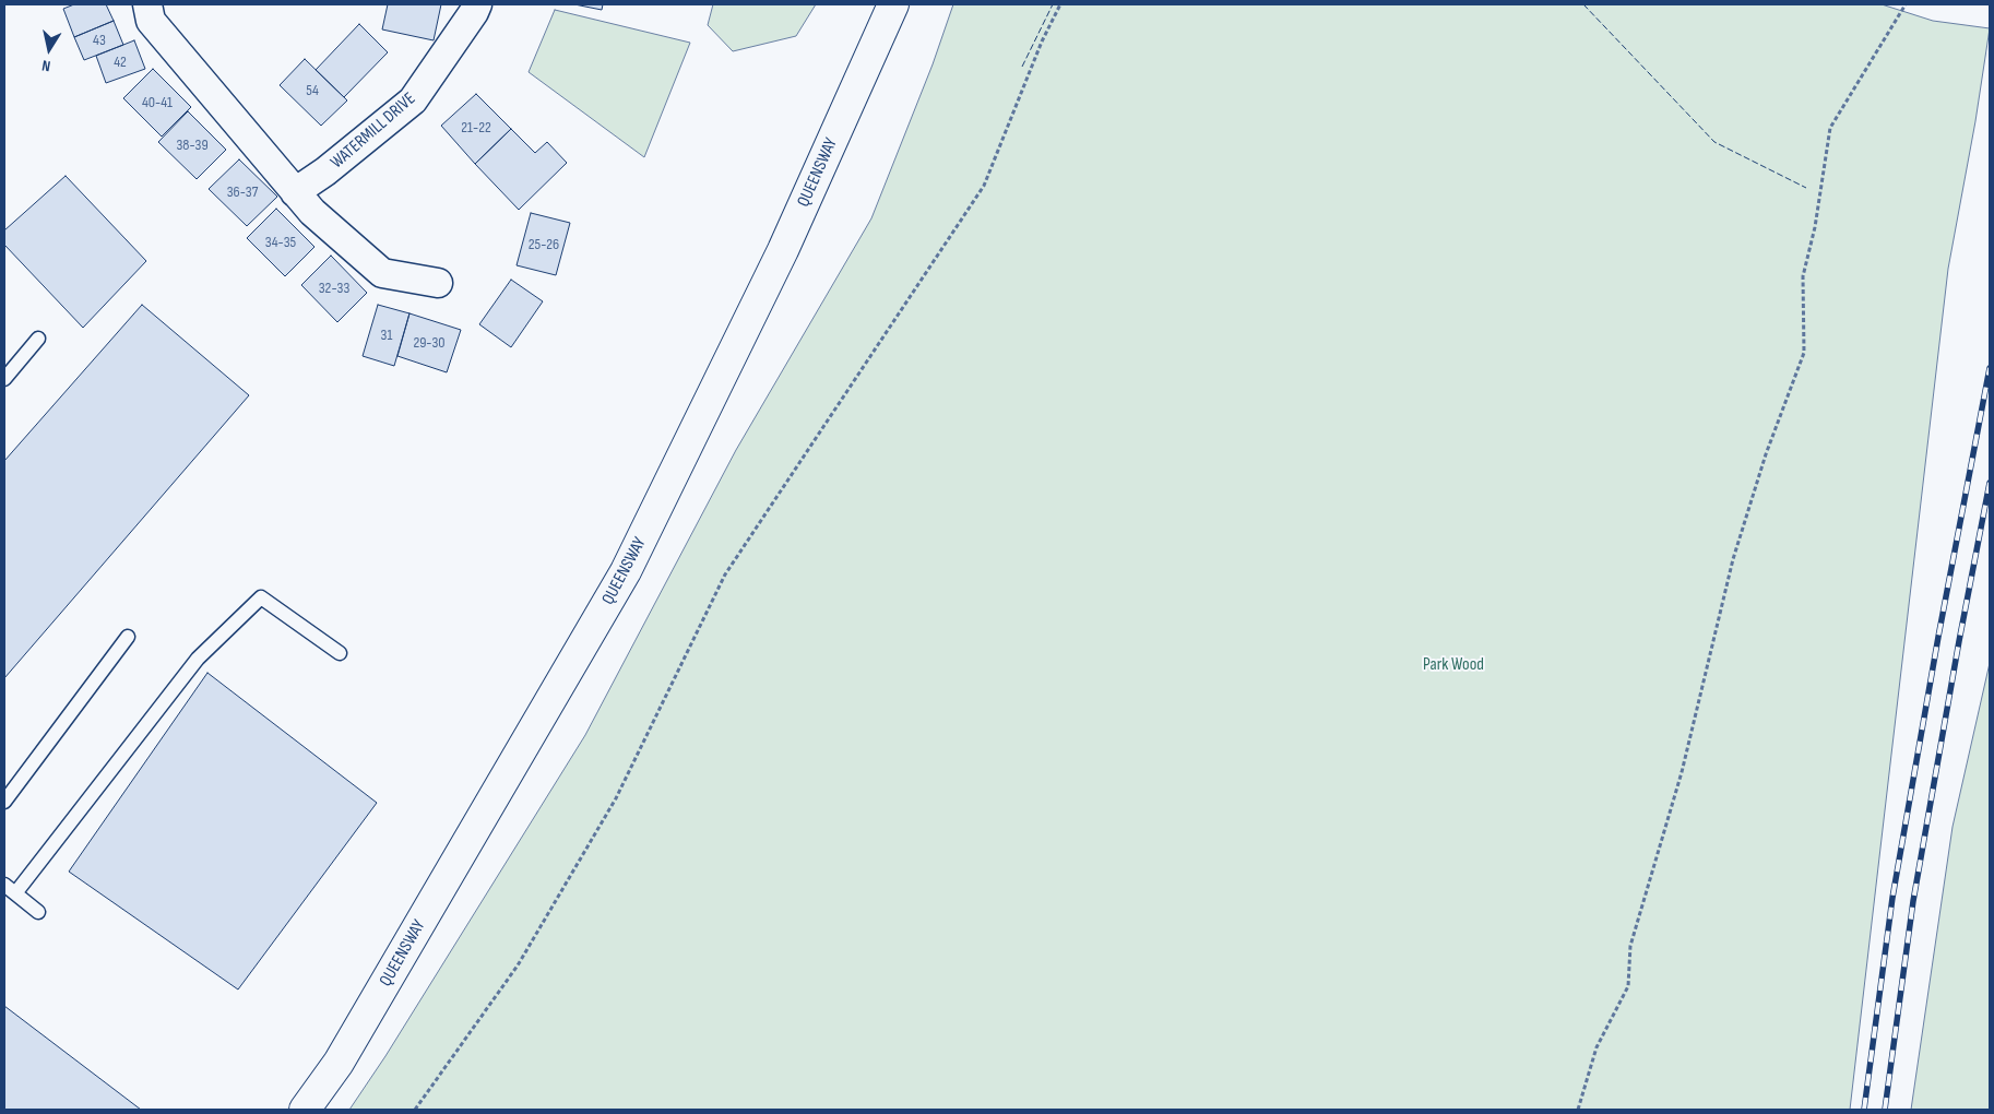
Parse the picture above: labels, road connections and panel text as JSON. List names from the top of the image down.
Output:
{
  "streets": {
    "main road": ["QUEENSWAY"],
    "street": ["WATERMILL DRIVE"]
  },
  "parks": ["Park Wood"],
  "house_numbers": [
    "43",
    "42",
    "54",
    "40-41",
    "21-22",
    "38-39",
    "36-37",
    "34-35",
    "25-26",
    "32-33",
    "31",
    "29-30"
  ],
  "north": "bottom"
}
